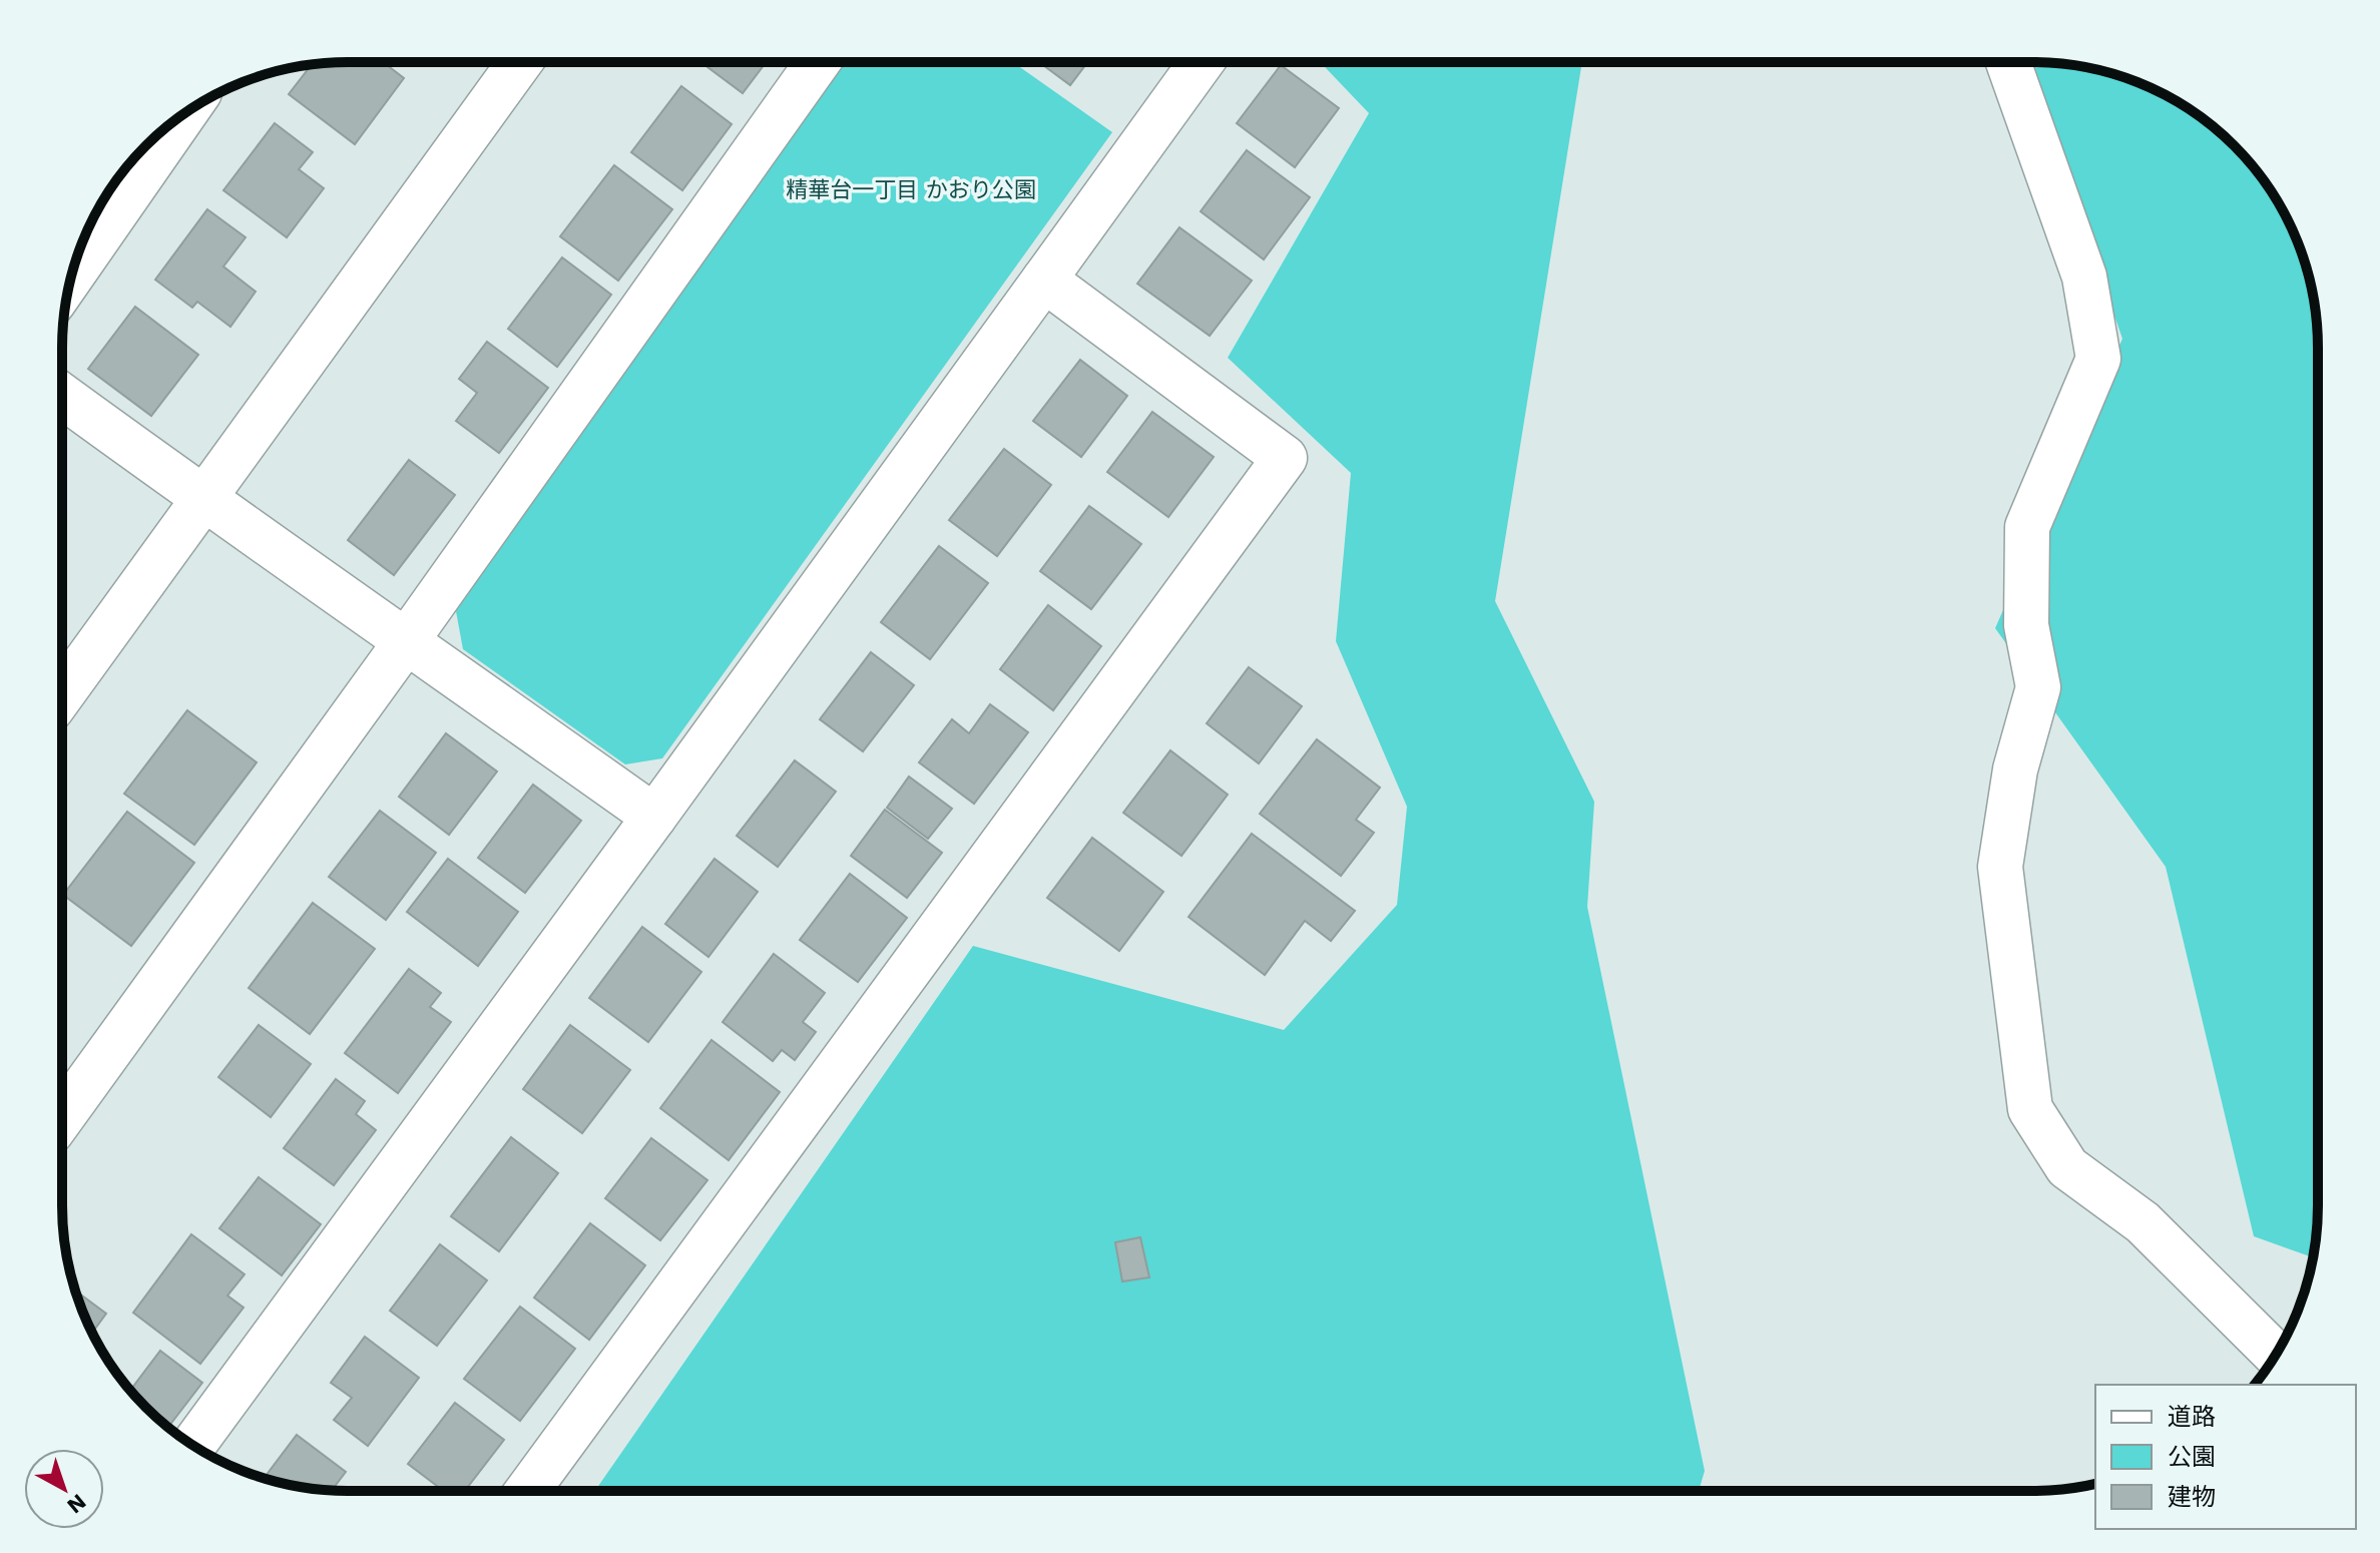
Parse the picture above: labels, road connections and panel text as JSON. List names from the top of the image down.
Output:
{
  "parks": ["精華台一丁目 かおり公園"],
  "legend": ["道路", "公園", "建物"],
  "north": "bottom right"
}
